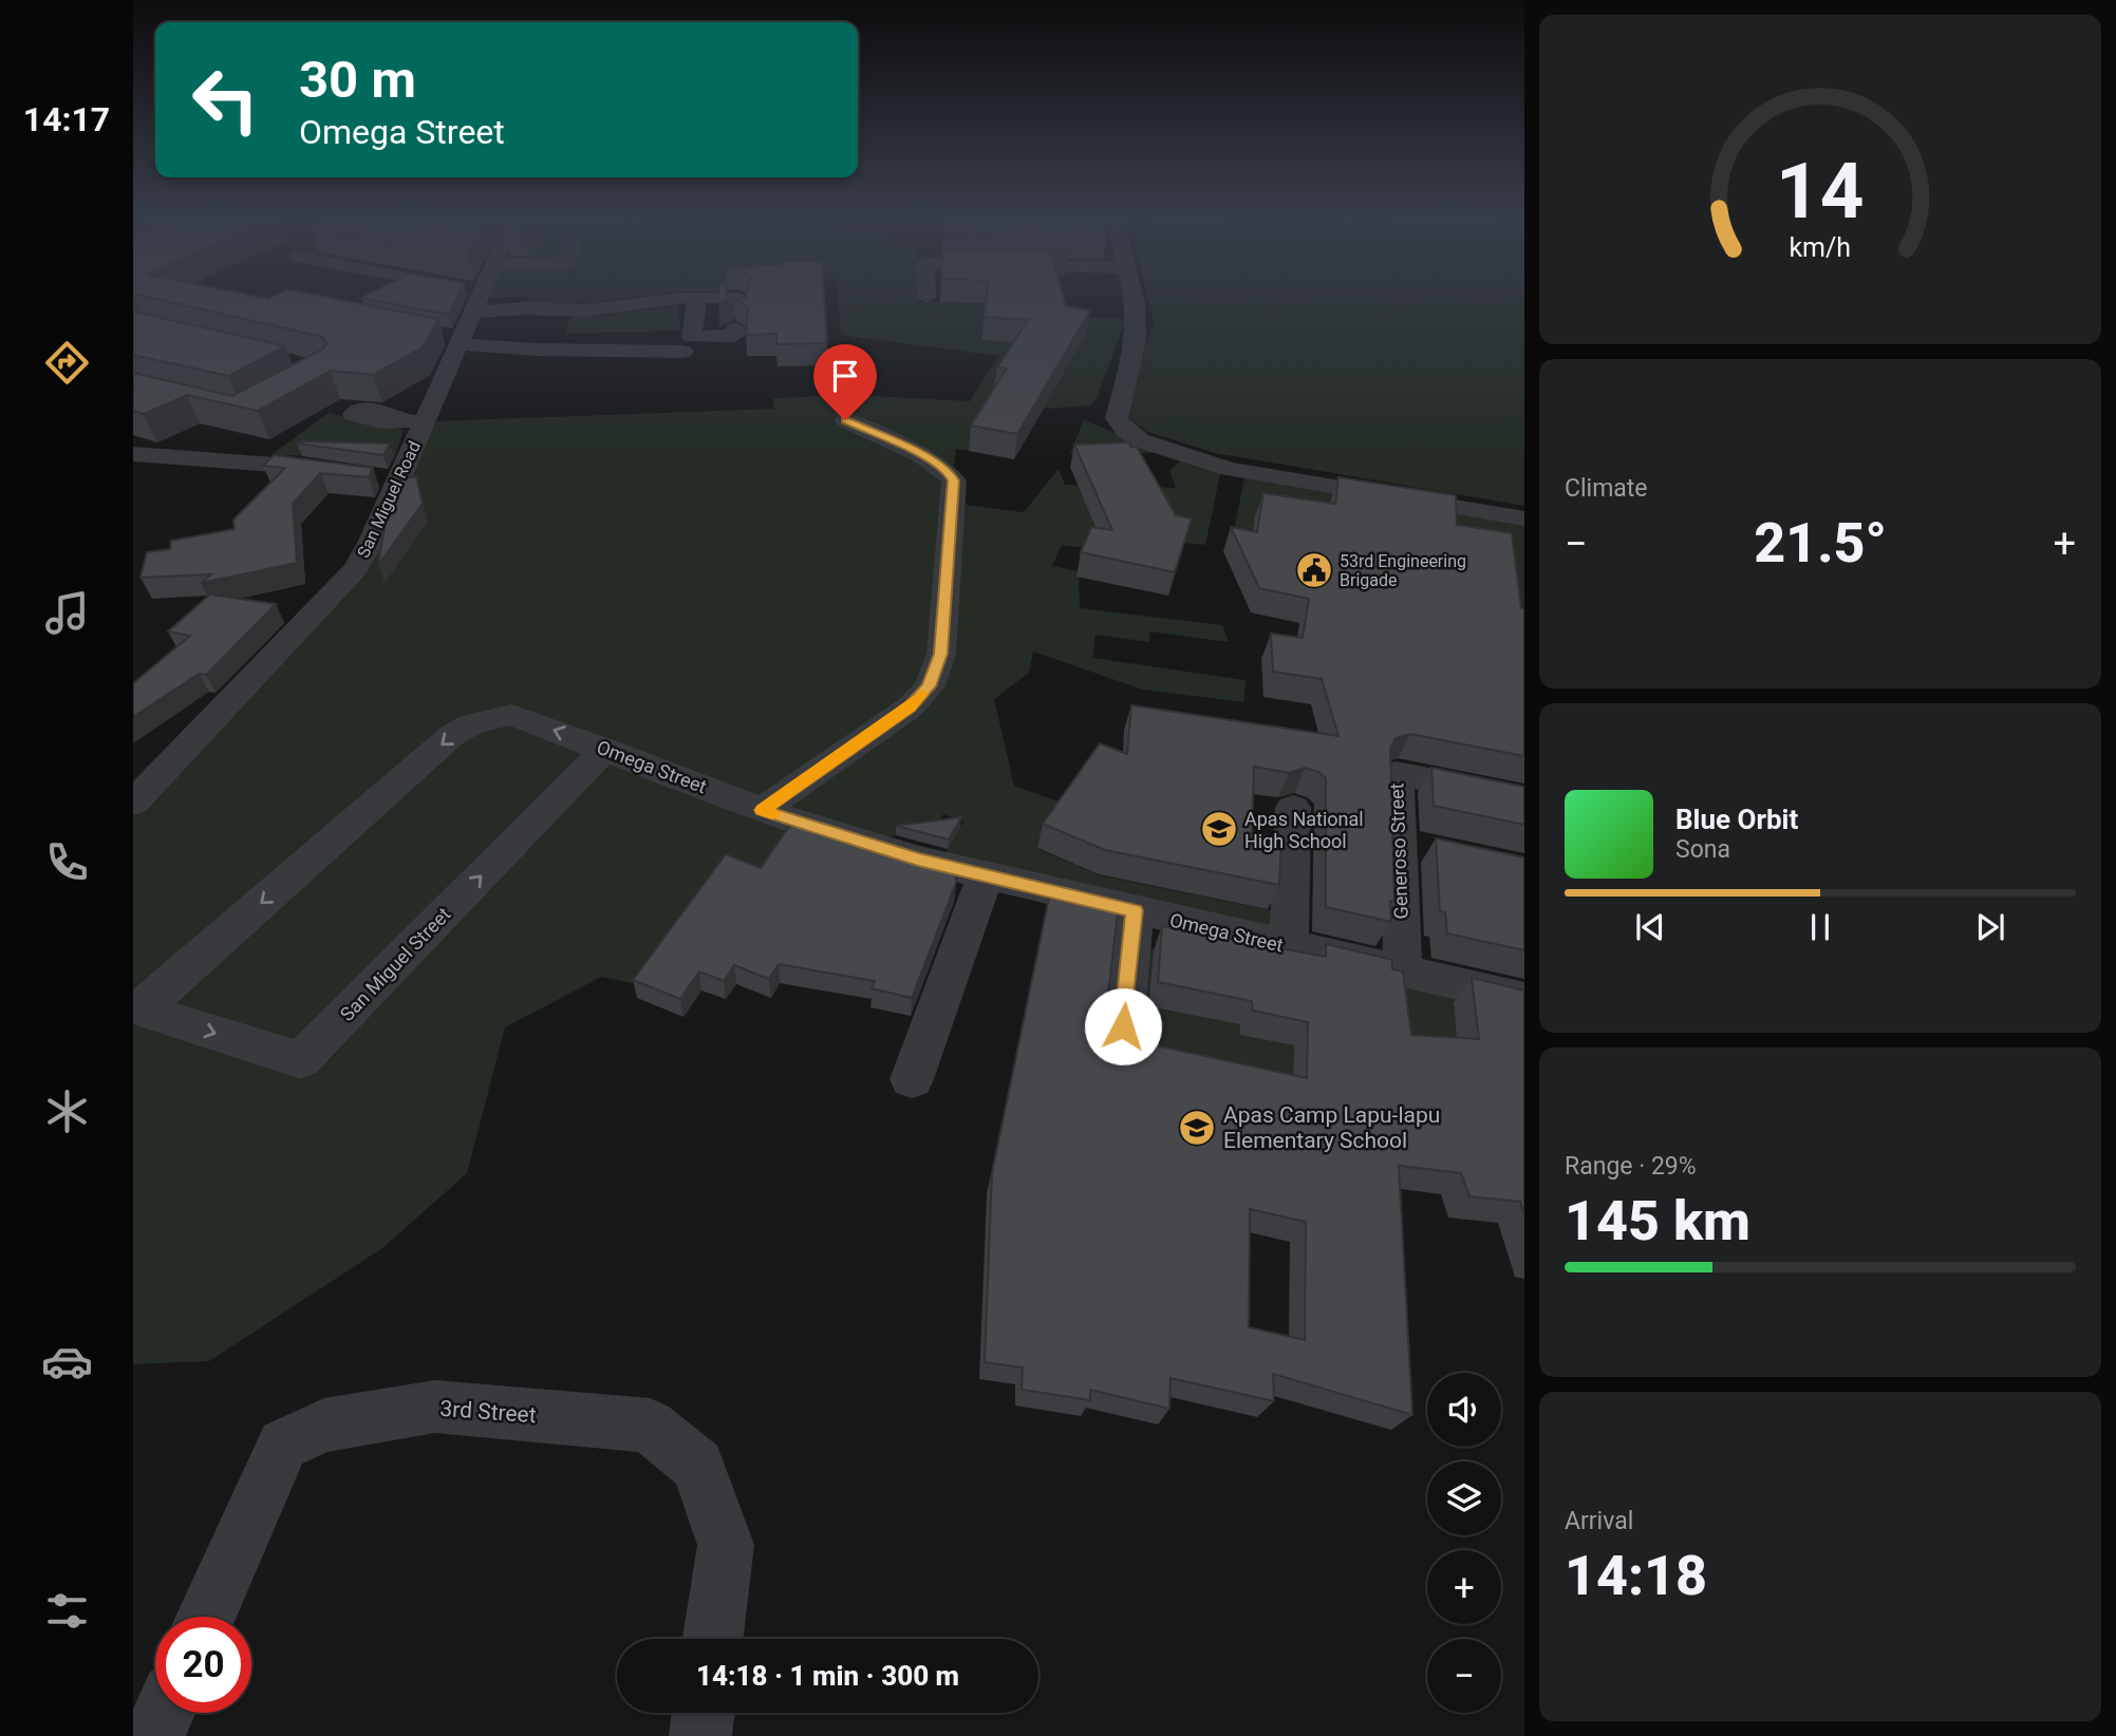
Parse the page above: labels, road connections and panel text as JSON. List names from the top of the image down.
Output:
{
  "streets": {
    "street": [
      "San Miguel Road",
      "Omega Street",
      "Generoso Street",
      "San Miguel Street",
      "3rd Street"
    ]
  },
  "crossings": [
    ["Omega Street", "Generoso Street"],
    ["Omega Street", "San Miguel Street"]
  ],
  "places": {
    "public building": ["53rd Engineering Brigade"],
    "school or university": ["Apas National High School", "Apas Camp Lapu-lapu Elementary School"]
  },
  "page": {
    "tabs": "14:17",
    "turn": ["30 m", "Omega Street"],
    "tile": [
      "Climate",
      ["Range · 29%", "145 km"],
      ["Arrival", "14:18"]
    ],
    "heat": ["−", "21.5°", "+"],
    "song": ["Blue Orbit", "Sona"],
    "map_buttons": ["+", "−"],
    "limit": "20",
    "trip": "14:18 · 1 min · 300 m",
    "gauge": ["14", "km/h"]
  }
}
